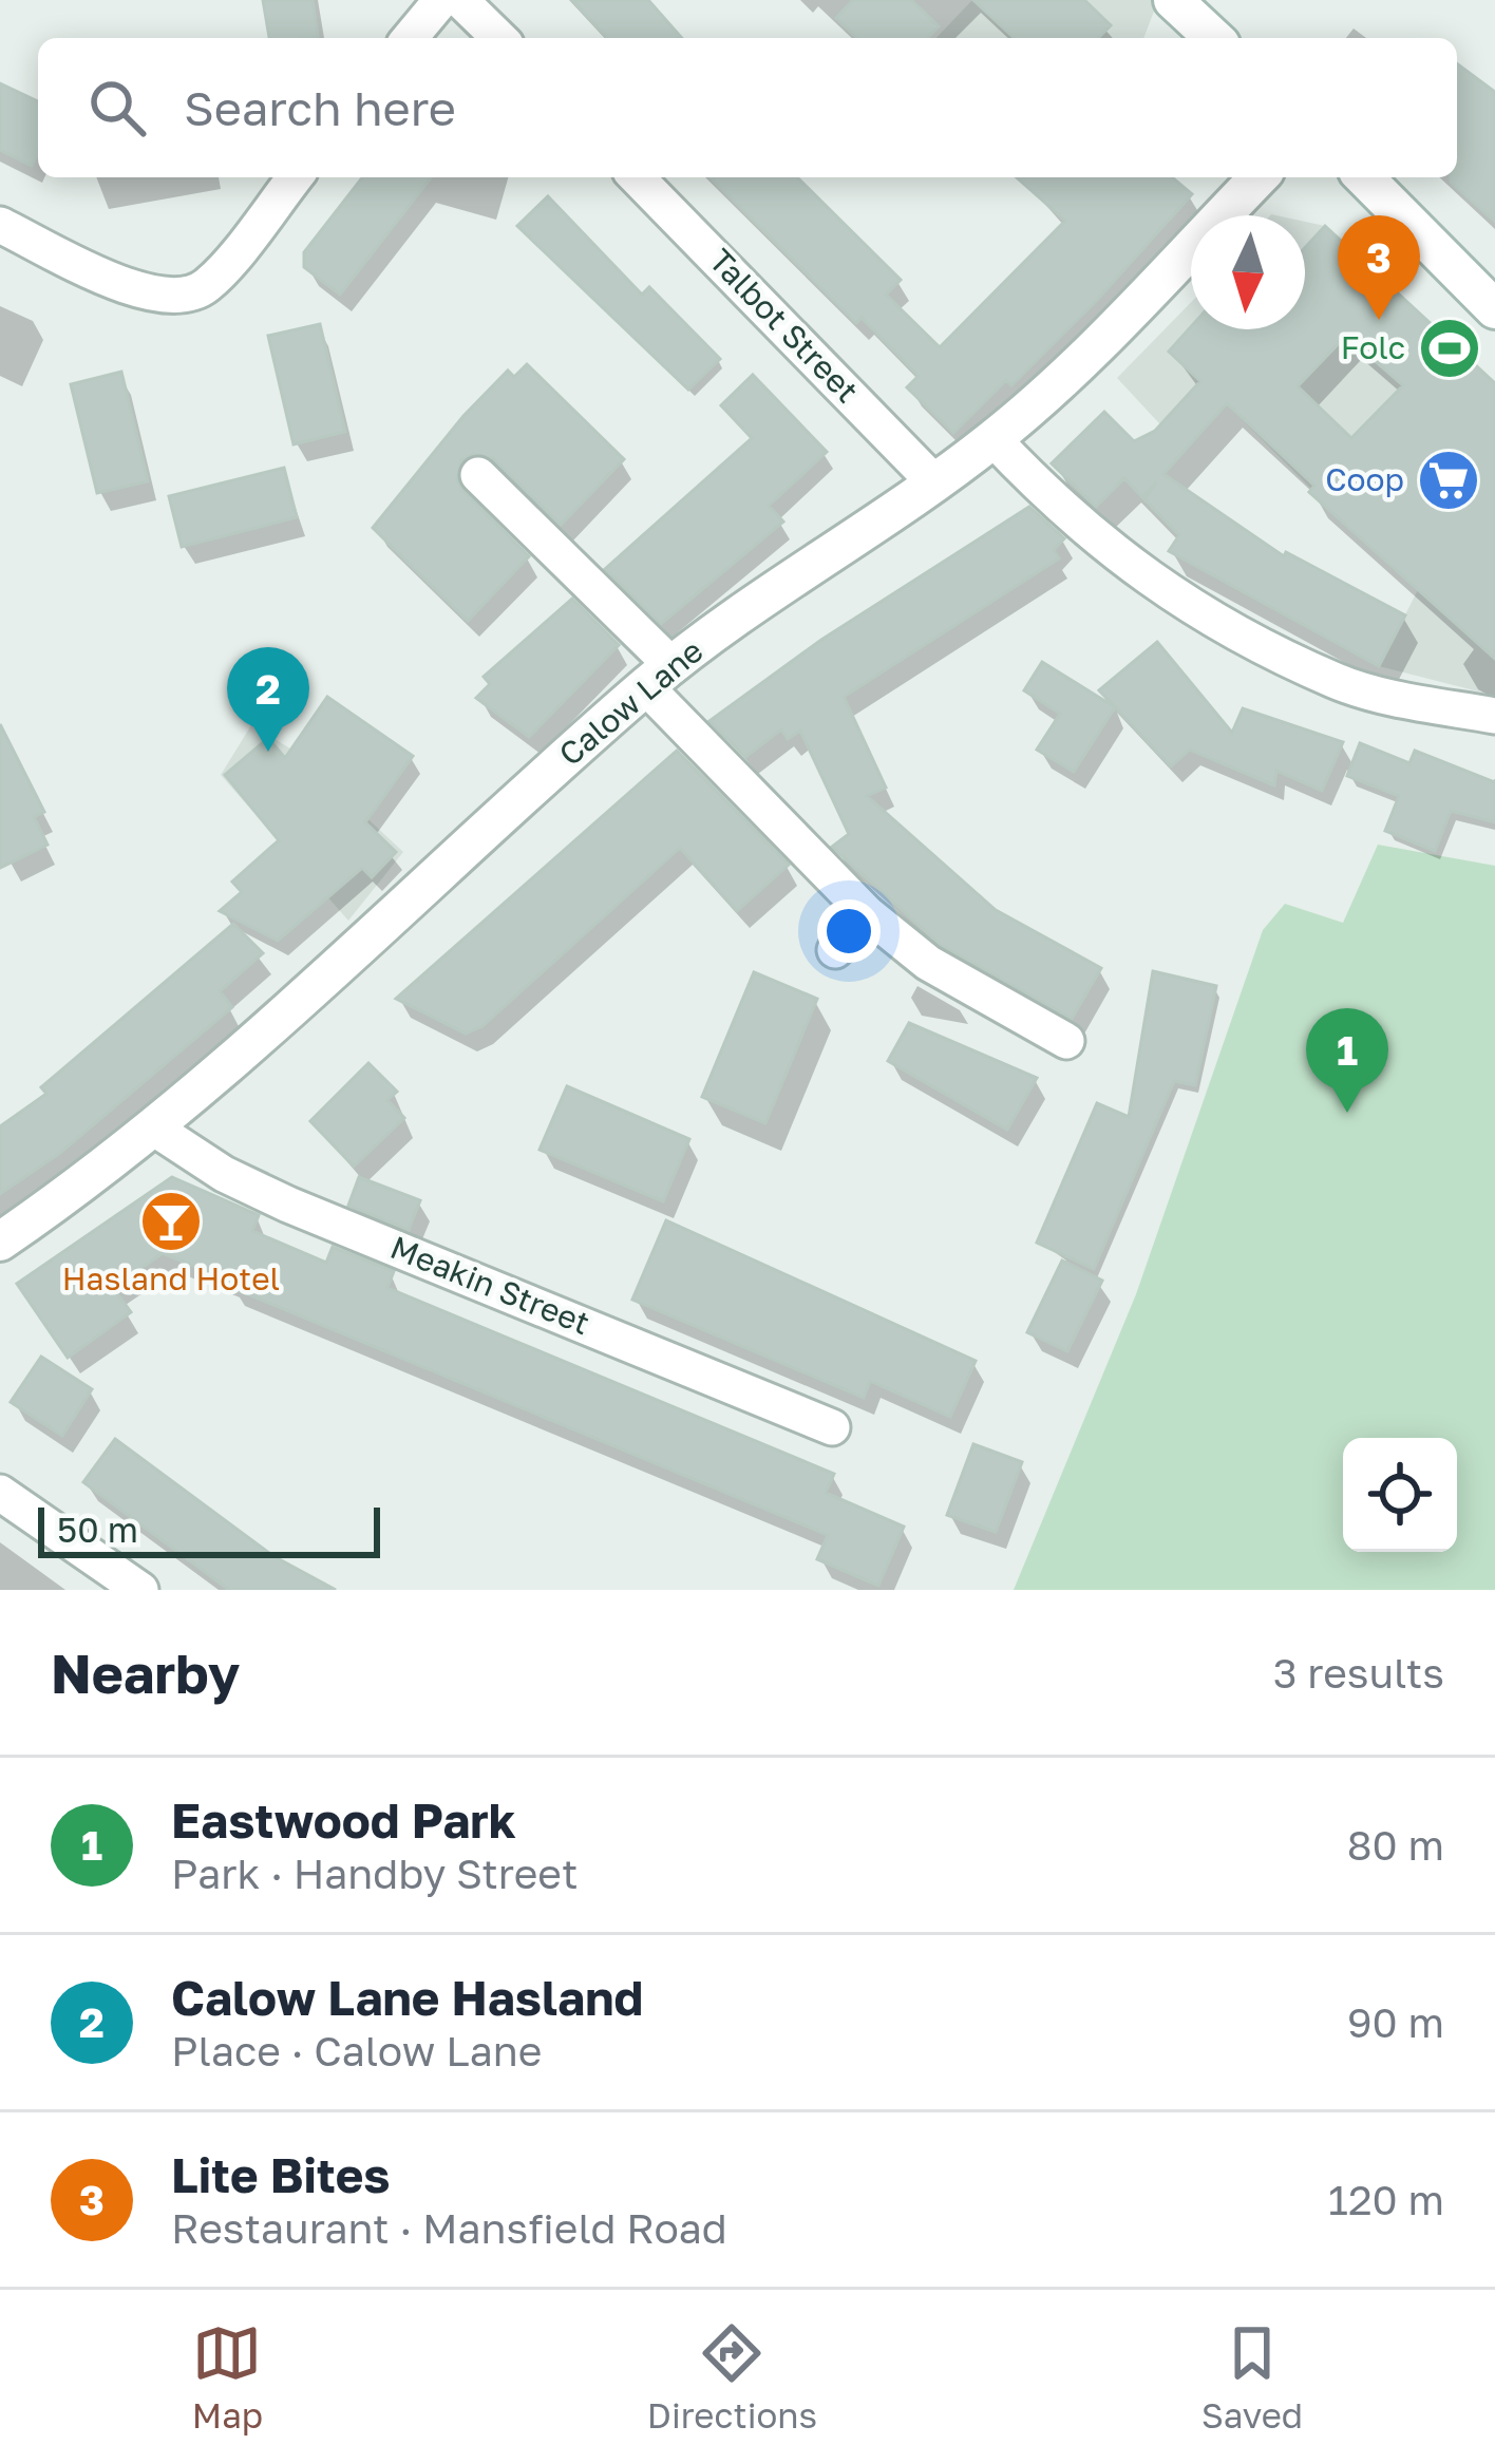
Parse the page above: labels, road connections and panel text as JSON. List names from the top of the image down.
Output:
{
  "streets": {
    "street": ["Talbot Street", "Calow Lane", "Meakin Street"]
  },
  "crossings": [
    ["Talbot Street", "Calow Lane"],
    ["Calow Lane", "Meakin Street"]
  ],
  "places": {
    "sports": ["Folc"],
    "supermarket": ["Coop"],
    "bar": ["Hasland Hotel"]
  },
  "scale_bar": "50 m",
  "north": "bottom",
  "page": {
    "search": "Search here",
    "pins": ["3", "2", "1"],
    "scale": "50 m",
    "heading": ["Nearby", "3 results"],
    "list": [
      {
        "mark": "1",
        "name": "Eastwood Park",
        "note": "Park · Handby Street",
        "value": "80 m"
      },
      {
        "mark": "2",
        "name": "Calow Lane Hasland",
        "note": "Place · Calow Lane",
        "value": "90 m"
      },
      {
        "mark": "3",
        "name": "Lite Bites",
        "note": "Restaurant · Mansfield Road",
        "value": "120 m"
      }
    ],
    "nav": ["Map", "Directions", "Saved"]
  }
}
